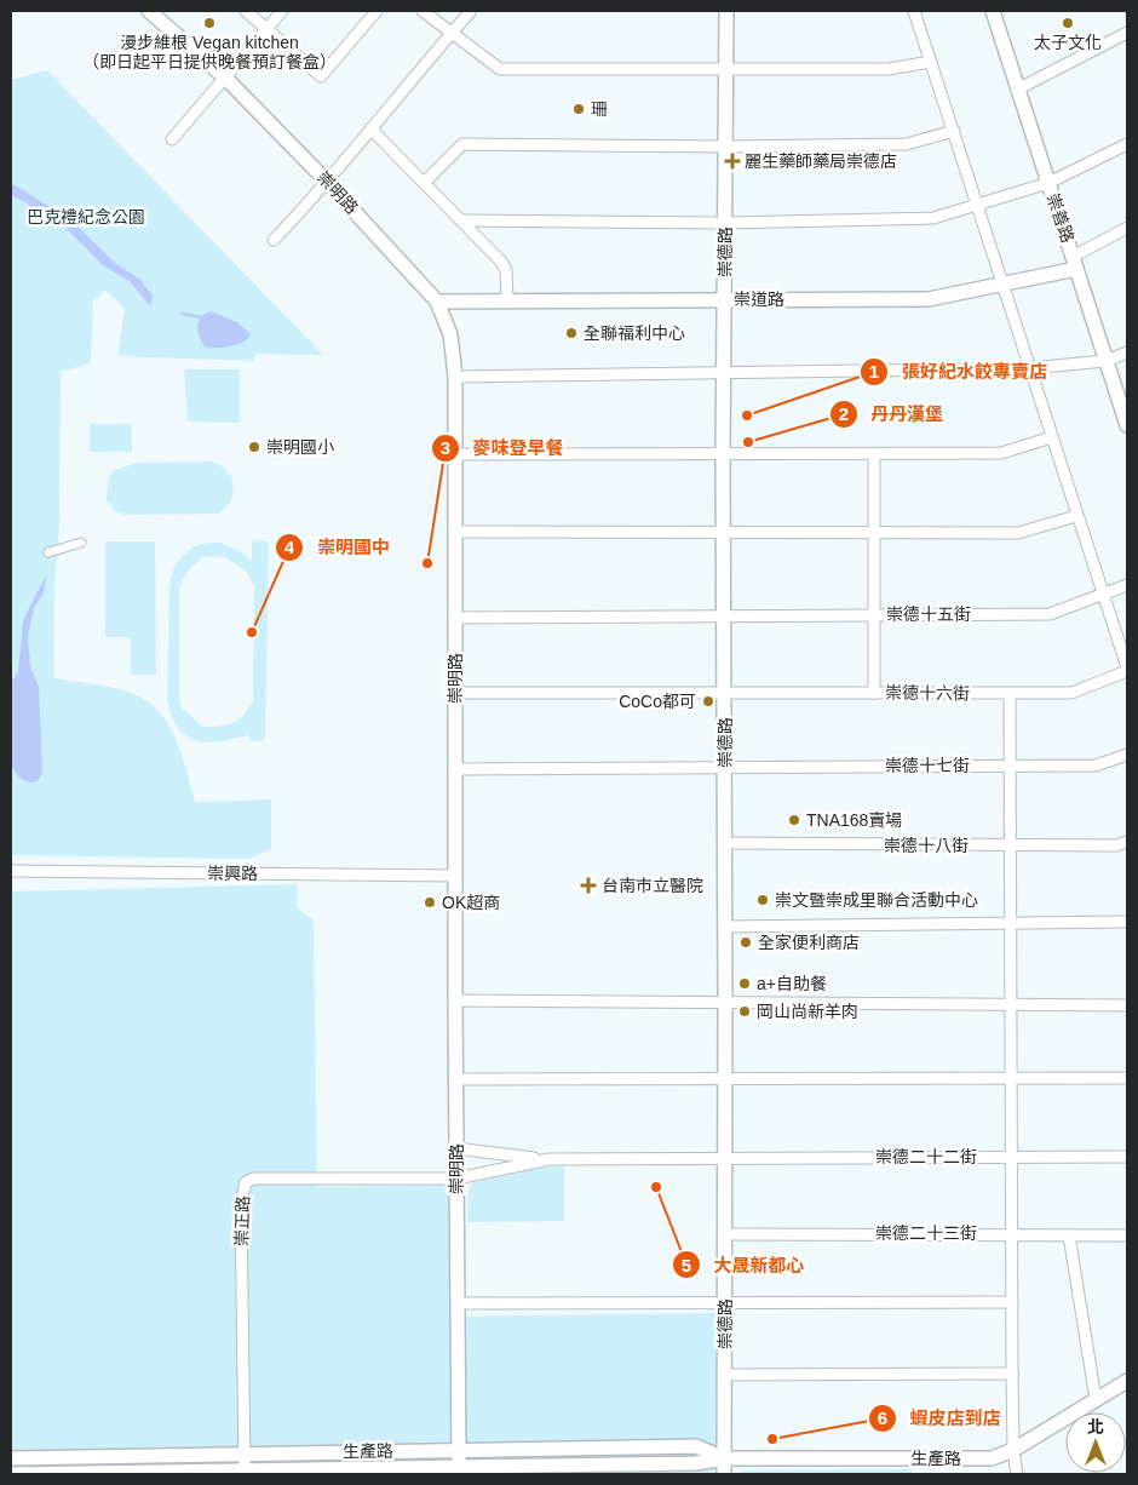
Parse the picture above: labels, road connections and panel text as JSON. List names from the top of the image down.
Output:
{
  "streets": {
    "street": [
      "崇明路",
      "崇善路",
      "崇德路",
      "崇道路",
      "崇德十五街",
      "崇德十六街",
      "崇德十七街",
      "崇德十八街",
      "崇興路",
      "崇德二十二街",
      "崇正路",
      "崇德二十三街",
      "生產路"
    ]
  },
  "crossings": [
    ["崇明路", "崇道路"],
    ["崇明路", "崇德十五街"],
    ["崇明路", "崇德十六街"],
    ["崇明路", "崇德十七街"],
    ["崇明路", "崇興路"],
    ["崇明路", "崇正路"],
    ["崇明路", "生產路"],
    ["崇善路", "崇道路"],
    ["崇德路", "崇道路"],
    ["崇德路", "崇德十五街"],
    ["崇德路", "崇德十六街"],
    ["崇德路", "崇德十七街"],
    ["崇德路", "崇德十八街"],
    ["崇德路", "崇德二十二街"],
    ["崇德路", "崇德二十三街"],
    ["崇德路", "生產路"],
    ["崇正路", "生產路"]
  ],
  "parks": ["巴克禮紀念公園"],
  "places": {
    "other": [
      "漫步維根 Vegan kitchen （即日起平日提供晚餐預訂餐盒）",
      "太子文化",
      "珊",
      "全聯福利中心",
      "張好紀水餃專賣店",
      "丹丹漢堡",
      "崇明國小",
      "麥味登早餐",
      "崇明國中",
      "CoCo都可",
      "TNA168賣場",
      "崇文暨崇成里聯合活動中心",
      "OK超商",
      "全家便利商店",
      "a+自助餐",
      "岡山尚新羊肉",
      "大晟新都心",
      "蝦皮店到店"
    ],
    "health": ["麗生藥師藥局崇德店", "台南市立醫院"]
  },
  "north": "top"
}
